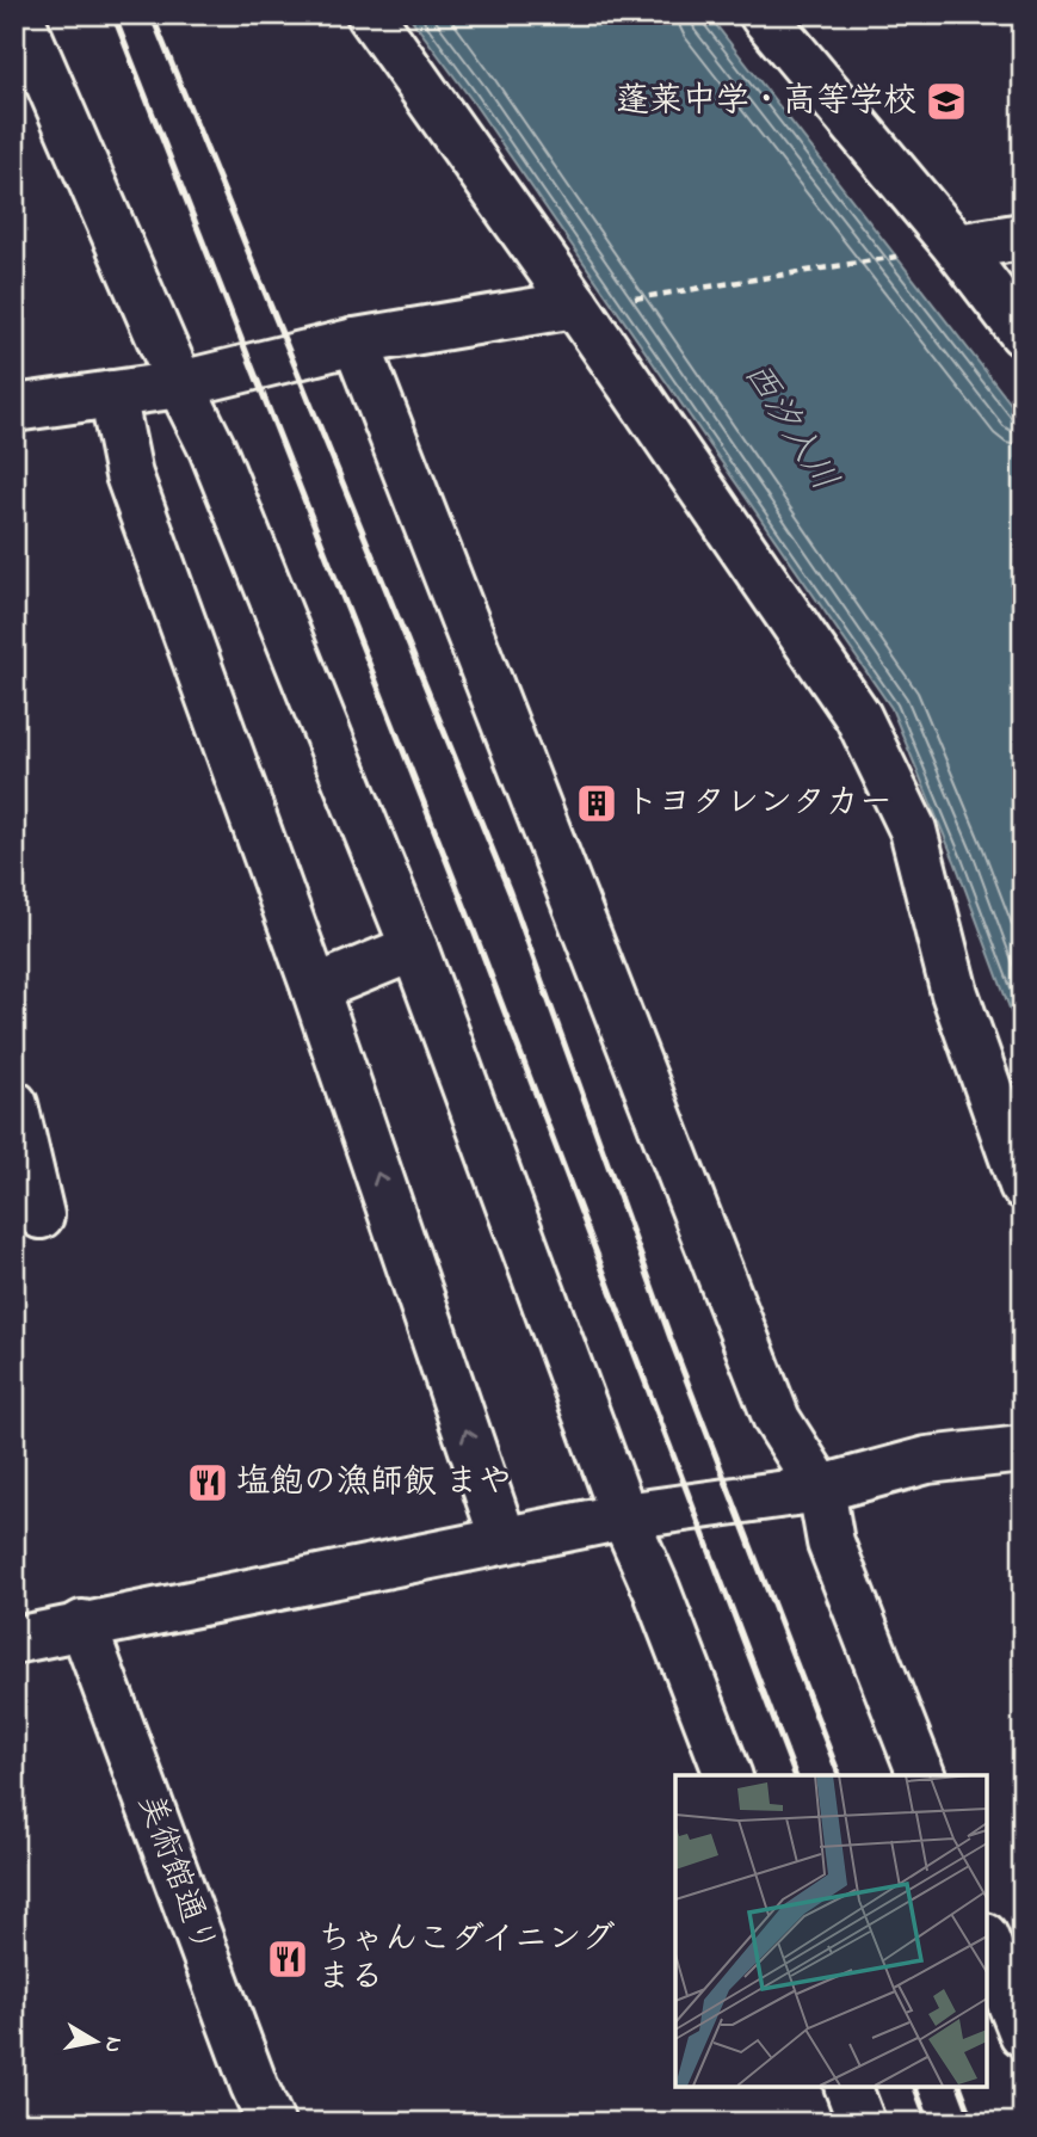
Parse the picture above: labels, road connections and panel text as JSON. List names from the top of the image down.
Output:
{
  "streets": {
    "street": ["美術館通り"]
  },
  "water": ["西汐入川"],
  "places": {
    "school or university": ["蓬莱中学・高等学校"],
    "building": ["トヨタレンタカー"],
    "restaurant": ["塩飽の漁師飯 まや", "ちゃんこダイニング まる"]
  },
  "north": "right"
}
